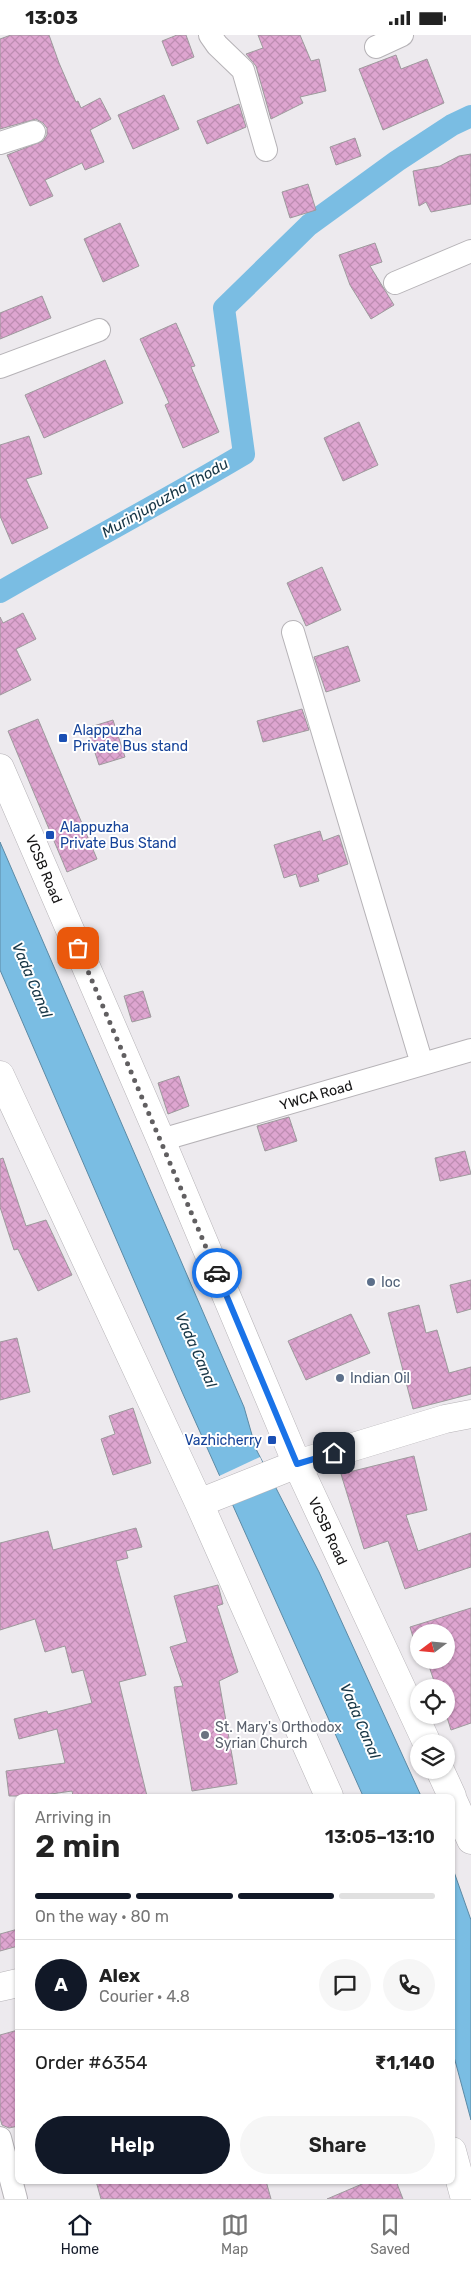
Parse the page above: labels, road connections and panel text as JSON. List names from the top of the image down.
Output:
{
  "streets": {
    "main road": ["VCSB Road"],
    "street": ["YWCA Road"]
  },
  "crossings": [
    ["VCSB Road", "YWCA Road"]
  ],
  "water": ["Murinjupuzha Thodu", "Vada Canal"],
  "places": {
    "transit": ["Alappuzha Private Bus stand", "Alappuzha Private Bus Stand", "Vazhicherry"],
    "other": ["Ioc", "Indian Oil", "St. Mary's Orthodox Syrian Church"]
  },
  "north": "left",
  "page": {
    "status": "13:03",
    "heading": ["2 min", "Arriving in", "13:05–13:10"],
    "panel": [
      "Alex",
      "Courier · 4.8",
      "Order #6354",
      "₹1,140"
    ],
    "bar": "On the way · 80 m",
    "round": "A",
    "buttons": ["Help", "Share"],
    "tabs": ["Home", "Map", "Saved"]
  }
}
